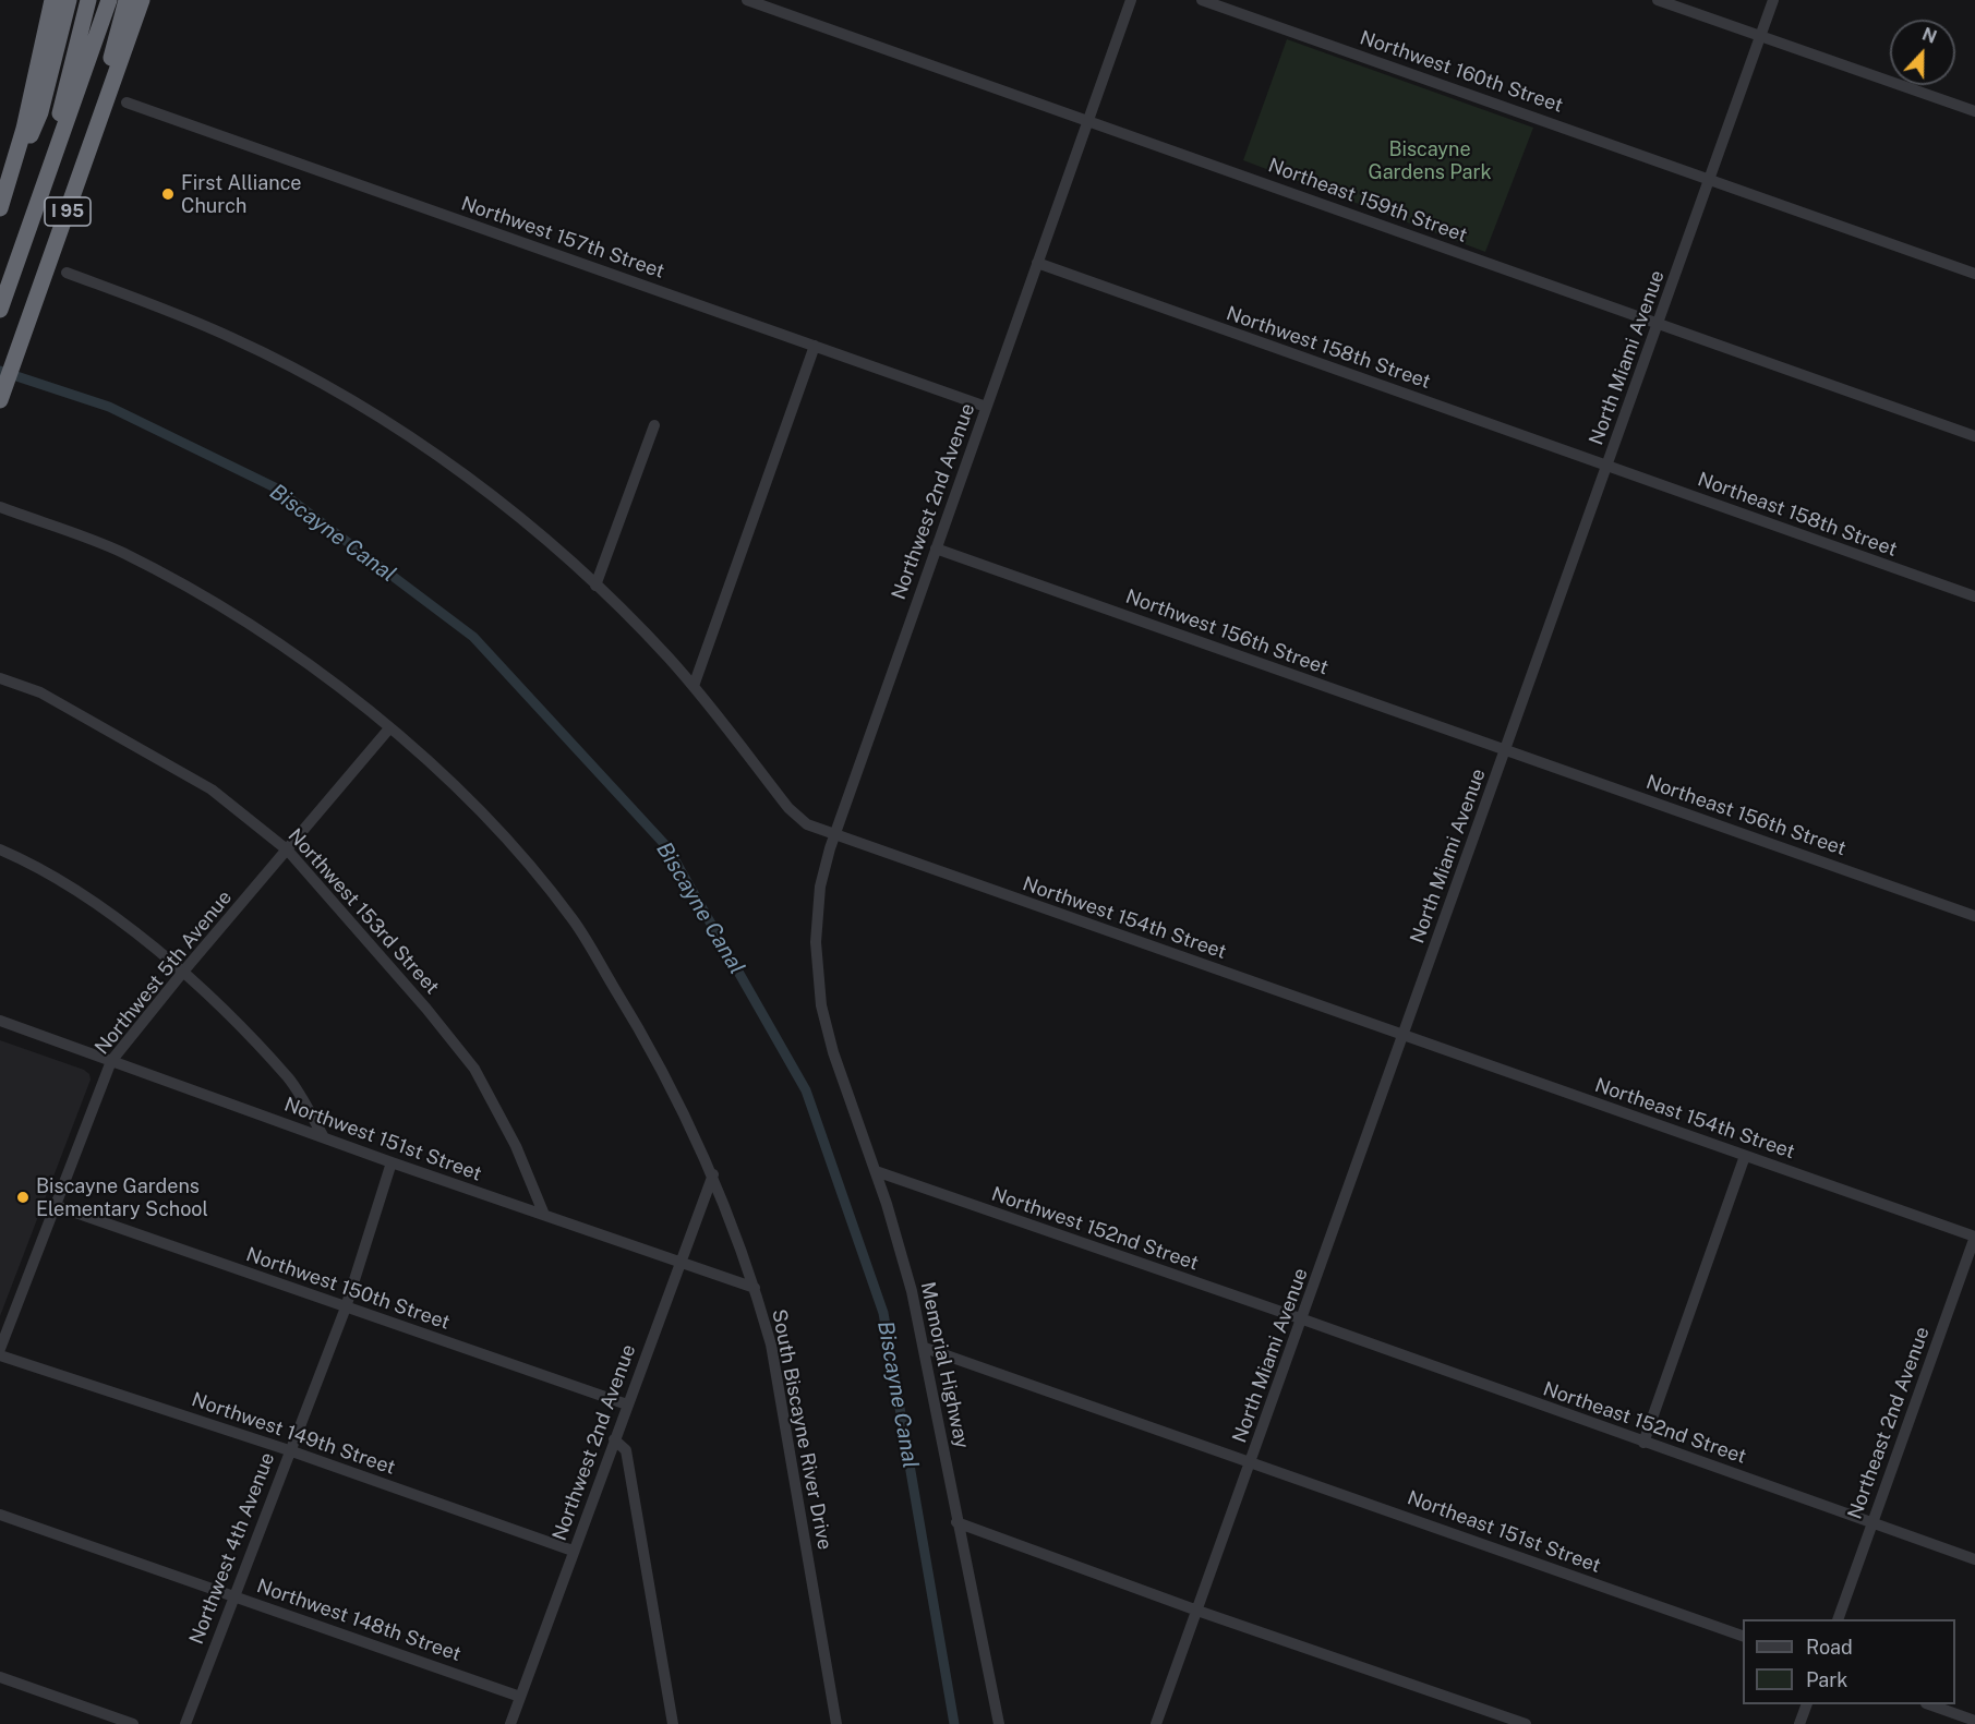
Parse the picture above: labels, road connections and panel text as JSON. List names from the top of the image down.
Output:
{
  "streets": {
    "highway": ["I 95"],
    "street": [
      "Northwest 160th Street",
      "Northeast 159th Street",
      "Northwest 157th Street",
      "Northwest 158th Street",
      "North Miami Avenue",
      "Northwest 2nd Avenue",
      "Northeast 158th Street",
      "Northwest 156th Street",
      "Northeast 156th Street",
      "Northwest 153rd Street",
      "Northwest 154th Street",
      "Northwest 5th Avenue",
      "Northeast 154th Street",
      "Northwest 151st Street",
      "Northwest 152nd Street",
      "Northwest 150th Street",
      "Memorial Highway",
      "Northeast 152nd Street",
      "Northeast 2nd Avenue",
      "South Biscayne River Drive",
      "Northwest 149th Street",
      "Northeast 151st Street",
      "Northwest 4th Avenue",
      "Northwest 148th Street"
    ]
  },
  "crossings": [
    ["Northwest 160th Street", "North Miami Avenue"],
    ["Northeast 159th Street", "North Miami Avenue"],
    ["Northeast 159th Street", "Northwest 2nd Avenue"],
    ["Northwest 157th Street", "Northwest 2nd Avenue"],
    ["Northwest 158th Street", "North Miami Avenue"],
    ["Northwest 158th Street", "Northwest 2nd Avenue"],
    ["Northwest 158th Street", "Northeast 158th Street"],
    ["North Miami Avenue", "Northeast 158th Street"],
    ["North Miami Avenue", "Northwest 156th Street"],
    ["North Miami Avenue", "Northeast 156th Street"],
    ["North Miami Avenue", "Northwest 154th Street"],
    ["North Miami Avenue", "Northeast 154th Street"],
    ["North Miami Avenue", "Northwest 152nd Street"],
    ["North Miami Avenue", "Northeast 152nd Street"],
    ["North Miami Avenue", "Northeast 151st Street"],
    ["Northwest 2nd Avenue", "Northwest 156th Street"],
    ["Northwest 2nd Avenue", "Northwest 154th Street"],
    ["Northwest 2nd Avenue", "Northwest 151st Street"],
    ["Northwest 2nd Avenue", "Northwest 150th Street"],
    ["Northwest 2nd Avenue", "Memorial Highway"],
    ["Northwest 2nd Avenue", "South Biscayne River Drive"],
    ["Northwest 2nd Avenue", "Northwest 149th Street"],
    ["Northwest 2nd Avenue", "Northwest 148th Street"],
    ["Northwest 156th Street", "Northeast 156th Street"],
    ["Northwest 153rd Street", "Northwest 5th Avenue"],
    ["Northwest 153rd Street", "Northwest 151st Street"],
    ["Northwest 154th Street", "Northeast 154th Street"],
    ["Northwest 5th Avenue", "Northwest 151st Street"],
    ["Northwest 5th Avenue", "Northwest 150th Street"],
    ["Northwest 5th Avenue", "South Biscayne River Drive"],
    ["Northeast 154th Street", "Northeast 2nd Avenue"],
    ["Northwest 151st Street", "South Biscayne River Drive"],
    ["Northwest 151st Street", "Northwest 4th Avenue"],
    ["Northwest 152nd Street", "Memorial Highway"],
    ["Northwest 152nd Street", "Northeast 152nd Street"],
    ["Northwest 150th Street", "Northwest 4th Avenue"],
    ["Northeast 152nd Street", "Northeast 2nd Avenue"],
    ["Northwest 149th Street", "Northwest 4th Avenue"],
    ["Northwest 4th Avenue", "Northwest 148th Street"]
  ],
  "water": ["Biscayne Canal"],
  "parks": ["Biscayne Gardens Park"],
  "places": ["First Alliance Church", "Biscayne Gardens Elementary School"],
  "legend": ["Road", "Park"],
  "north": "top"
}
